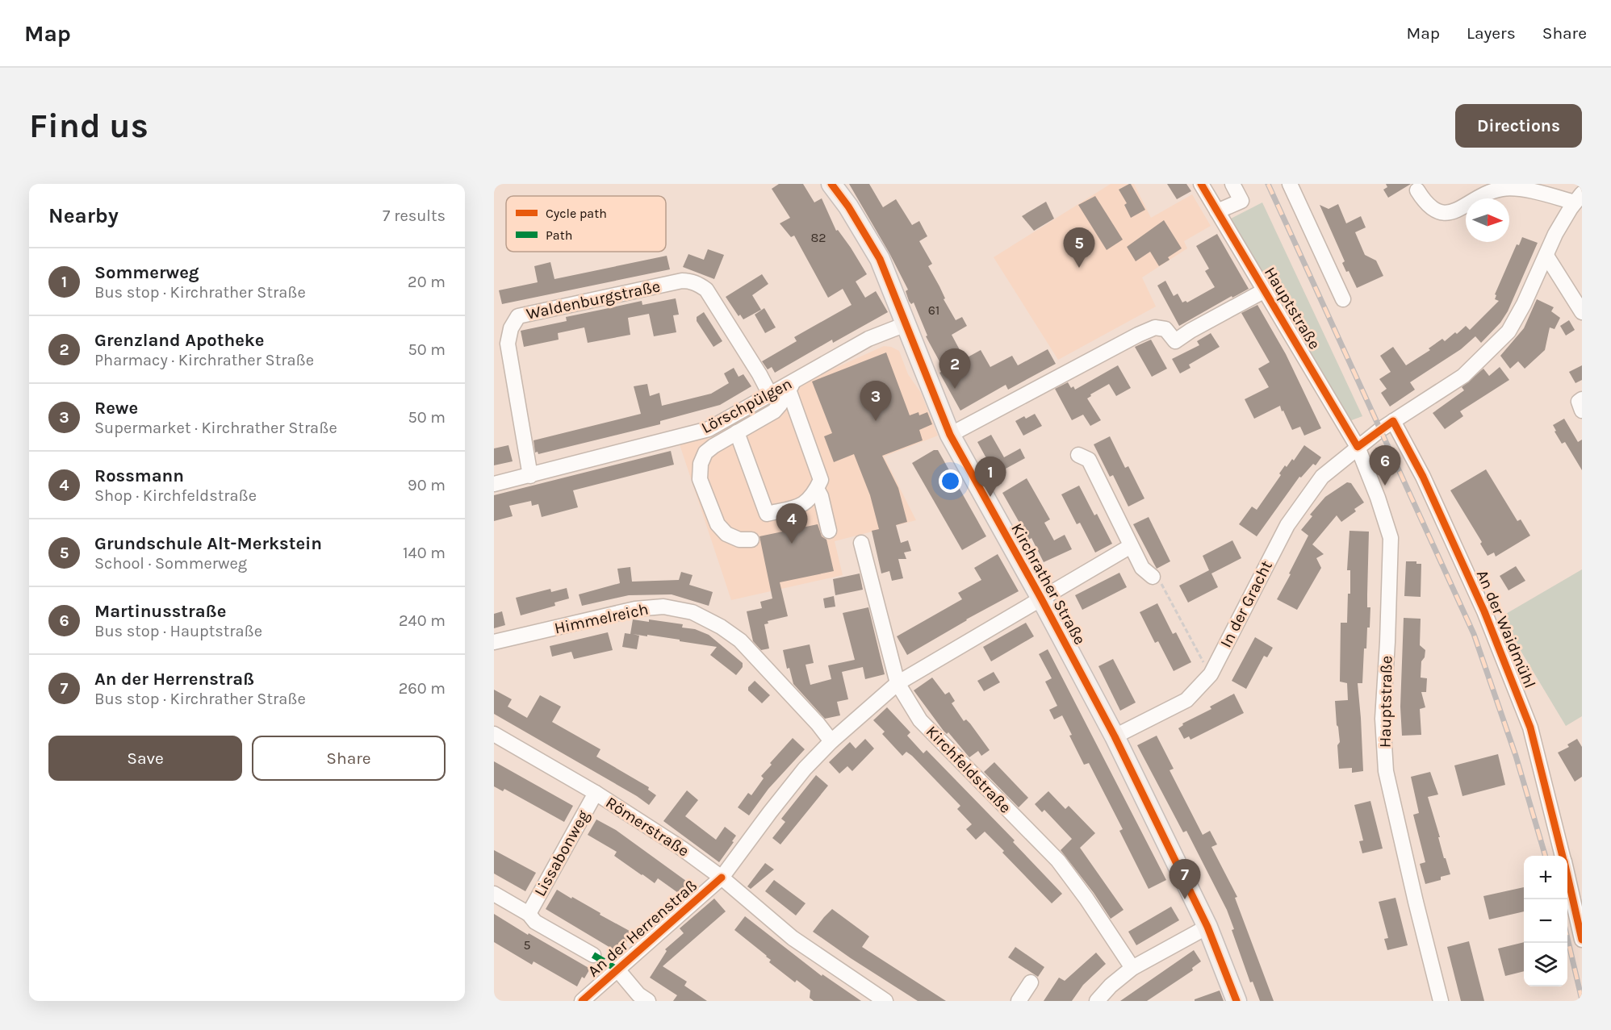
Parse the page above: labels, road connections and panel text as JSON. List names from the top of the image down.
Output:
{
  "streets": {
    "main road": ["Kirchrather Straße"],
    "street": [
      "Waldenburgstraße",
      "Hauptstraße",
      "Lörschpülgen",
      "In der Gracht",
      "Himmelreich",
      "An der Waidmühl",
      "Kirchfeldstraße",
      "Römerstraße",
      "Lissabonweg",
      "An der Herrenstraß"
    ]
  },
  "crossings": [
    ["Waldenburgstraße", "Lörschpülgen"],
    ["Hauptstraße", "In der Gracht"],
    ["Lörschpülgen", "Kirchrather Straße"],
    ["Kirchrather Straße", "In der Gracht"],
    ["Kirchrather Straße", "An der Herrenstraß"],
    ["In der Gracht", "An der Waidmühl"],
    ["Himmelreich", "An der Herrenstraß"],
    ["Kirchfeldstraße", "An der Herrenstraß"],
    ["Römerstraße", "Lissabonweg"],
    ["Römerstraße", "An der Herrenstraß"]
  ],
  "house_numbers": ["82", "61", "5"],
  "legend": ["Cycle path", "Path"],
  "north": "right",
  "page": {
    "header": "Map",
    "nav": ["Map", "Layers", "Share"],
    "buttons": [
      "Directions",
      ["Save", "Share"]
    ],
    "title": "Find us",
    "heading": ["Nearby", "7 results"],
    "pins": [
      "5",
      "2",
      "3",
      "6",
      "1",
      "4",
      "7"
    ],
    "list": [
      {
        "mark": "1",
        "name": "Sommerweg",
        "note": "Bus stop · Kirchrather Straße",
        "value": "20 m"
      },
      {
        "mark": "2",
        "name": "Grenzland Apotheke",
        "note": "Pharmacy · Kirchrather Straße",
        "value": "50 m"
      },
      {
        "mark": "3",
        "name": "Rewe",
        "note": "Supermarket · Kirchrather Straße",
        "value": "50 m"
      },
      {
        "mark": "4",
        "name": "Rossmann",
        "note": "Shop · Kirchfeldstraße",
        "value": "90 m"
      },
      {
        "mark": "5",
        "name": "Grundschule Alt-Merkstein",
        "note": "School · Sommerweg",
        "value": "140 m"
      },
      {
        "mark": "6",
        "name": "Martinusstraße",
        "note": "Bus stop · Hauptstraße",
        "value": "240 m"
      },
      {
        "mark": "7",
        "name": "An der Herrenstraß",
        "note": "Bus stop · Kirchrather Straße",
        "value": "260 m"
      }
    ],
    "map_buttons": ["+", "−"]
  }
}
